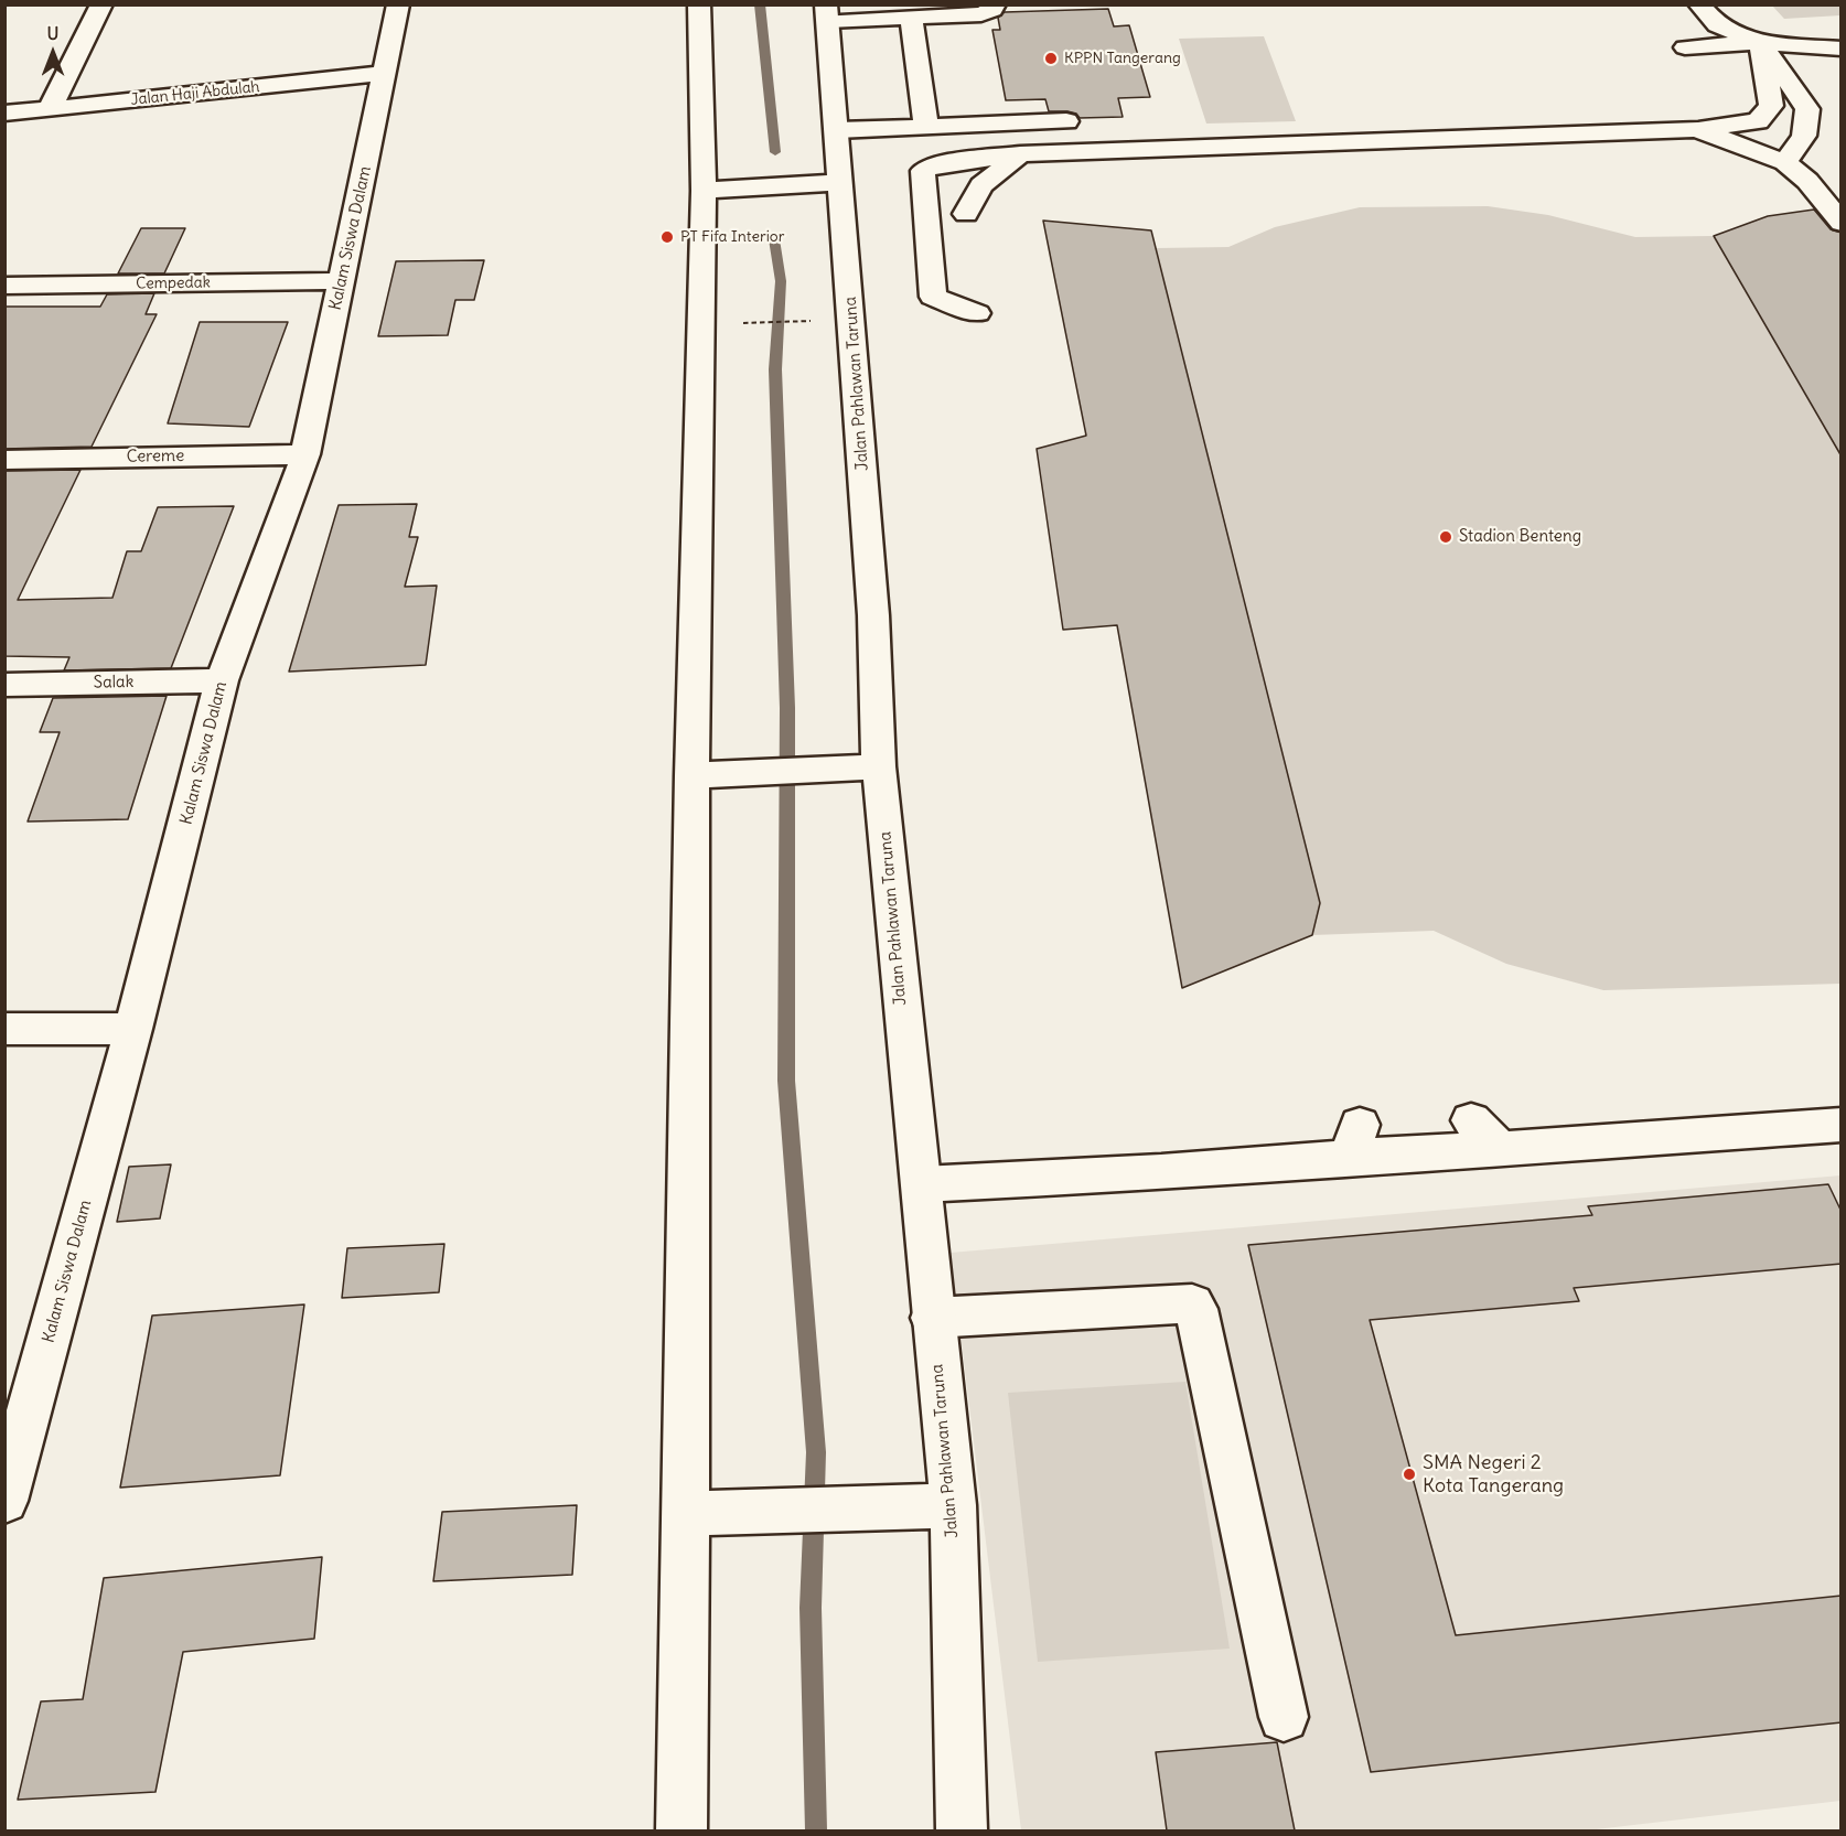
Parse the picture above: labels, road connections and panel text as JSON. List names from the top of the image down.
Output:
{
  "streets": {
    "main road": [
      "Jalan Haji Abdulah",
      "Kalam Siswa Dalam",
      "Cempedak",
      "Jalan Pahlawan Taruna",
      "Cereme",
      "Salak"
    ]
  },
  "crossings": [
    ["Jalan Haji Abdulah", "Kalam Siswa Dalam"],
    ["Kalam Siswa Dalam", "Cempedak"],
    ["Kalam Siswa Dalam", "Cereme"],
    ["Kalam Siswa Dalam", "Salak"]
  ],
  "places": [
    "KPPN Tangerang",
    "PT Fifa Interior",
    "Stadion Benteng",
    "SMA Negeri 2 Kota Tangerang"
  ],
  "north": "top"
}
